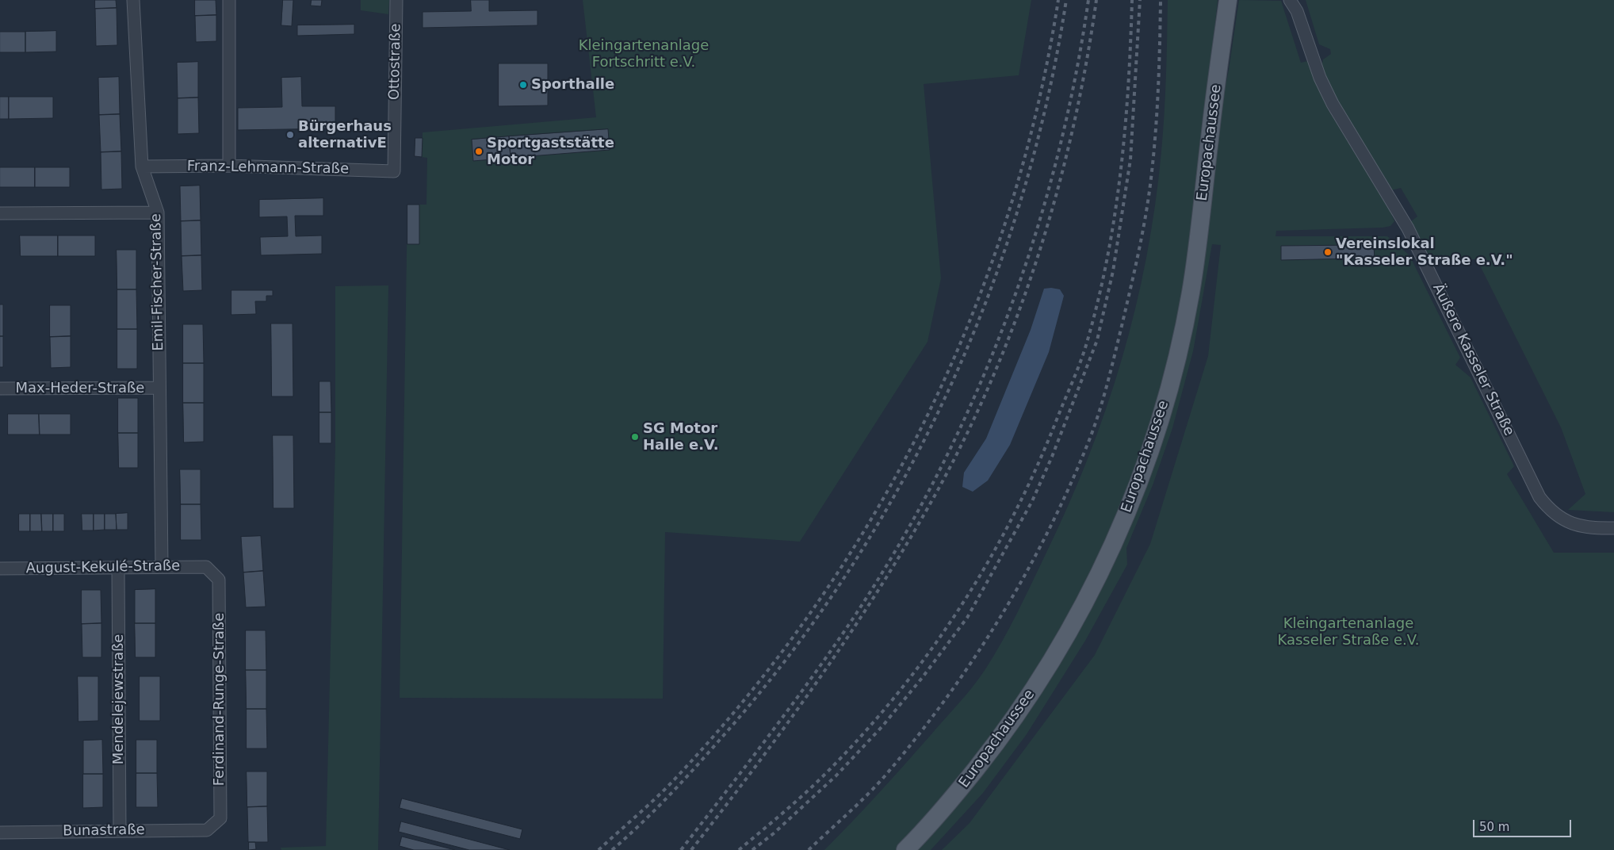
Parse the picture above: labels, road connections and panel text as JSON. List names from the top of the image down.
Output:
{
  "streets": {
    "main road": ["Europachaussee"],
    "street": [
      "Ottostraße",
      "Franz-Lehmann-Straße",
      "Emil-Fischer-Straße",
      "Äußere Kasseler Straße",
      "Max-Heder-Straße",
      "August-Kekulé-Straße",
      "Mendelejewstraße",
      "Ferdinand-Runge-Straße",
      "Bunastraße"
    ]
  },
  "crossings": [
    ["Ottostraße", "Franz-Lehmann-Straße"],
    ["Franz-Lehmann-Straße", "Emil-Fischer-Straße"],
    ["Emil-Fischer-Straße", "Max-Heder-Straße"],
    ["Emil-Fischer-Straße", "August-Kekulé-Straße"],
    ["August-Kekulé-Straße", "Mendelejewstraße"],
    ["August-Kekulé-Straße", "Ferdinand-Runge-Straße"],
    ["Mendelejewstraße", "Bunastraße"],
    ["Ferdinand-Runge-Straße", "Bunastraße"]
  ],
  "parks": ["Kleingartenanlage Fortschritt e.V.", "Kleingartenanlage Kasseler Straße e.V."],
  "places": [
    "Sporthalle",
    "Bürgerhaus alternativE",
    "Sportgaststätte Motor",
    "Vereinslokal \"Kasseler Straße e.V.\"",
    "SG Motor Halle e.V."
  ],
  "scale_bar": "50 m"
}
